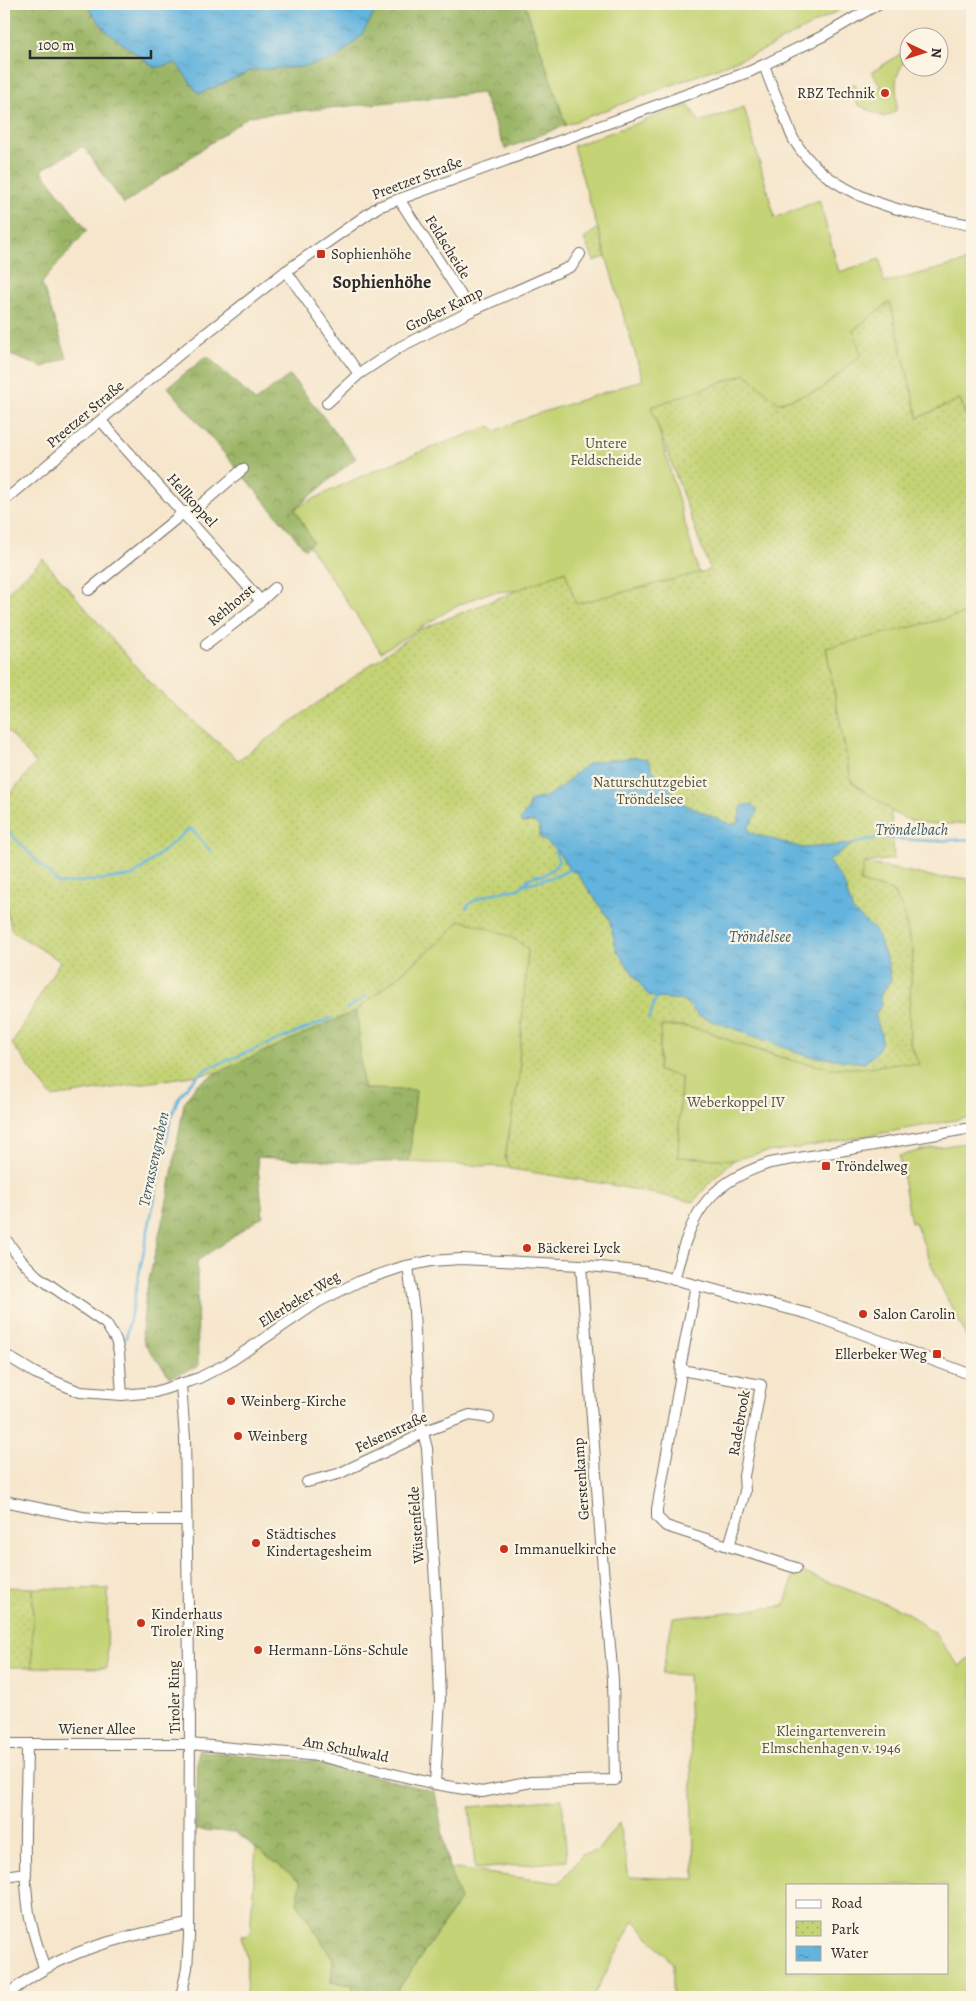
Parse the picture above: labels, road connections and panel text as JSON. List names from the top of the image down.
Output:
{
  "streets": {
    "street": [
      "Preetzer Straße",
      "Feldscheide",
      "Großer Kamp",
      "Hellkoppel",
      "Rehhorst",
      "Ellerbeker Weg",
      "Radebrook",
      "Felsenstraße",
      "Gerstenkamp",
      "Wüstenfelde",
      "Tiroler Ring",
      "Wiener Allee",
      "Am Schulwald"
    ]
  },
  "crossings": [
    ["Preetzer Straße", "Feldscheide"],
    ["Preetzer Straße", "Hellkoppel"],
    ["Feldscheide", "Großer Kamp"],
    ["Hellkoppel", "Rehhorst"],
    ["Ellerbeker Weg", "Gerstenkamp"],
    ["Ellerbeker Weg", "Wüstenfelde"],
    ["Felsenstraße", "Wüstenfelde"],
    ["Gerstenkamp", "Am Schulwald"],
    ["Wüstenfelde", "Am Schulwald"],
    ["Tiroler Ring", "Wiener Allee"],
    ["Tiroler Ring", "Am Schulwald"],
    ["Wiener Allee", "Am Schulwald"]
  ],
  "districts": ["Sophienhöhe"],
  "water": ["Tröndelbach", "Tröndelsee", "Terrassengraben"],
  "parks": [
    "Untere Feldscheide",
    "Naturschutzgebiet Tröndelsee",
    "Weberkoppel IV",
    "Kleingartenverein Elmschenhagen v. 1946"
  ],
  "places": {
    "other": [
      "RBZ Technik",
      "Bäckerei Lyck",
      "Salon Carolin",
      "Weinberg-Kirche",
      "Weinberg",
      "Städtisches Kindertagesheim",
      "Immanuelkirche",
      "Kinderhaus Tiroler Ring",
      "Hermann-Löns-Schule"
    ],
    "transit": ["Sophienhöhe", "Tröndelweg", "Ellerbeker Weg"]
  },
  "legend": ["Road", "Park", "Water"],
  "scale_bar": "100 m",
  "north": "right"
}
